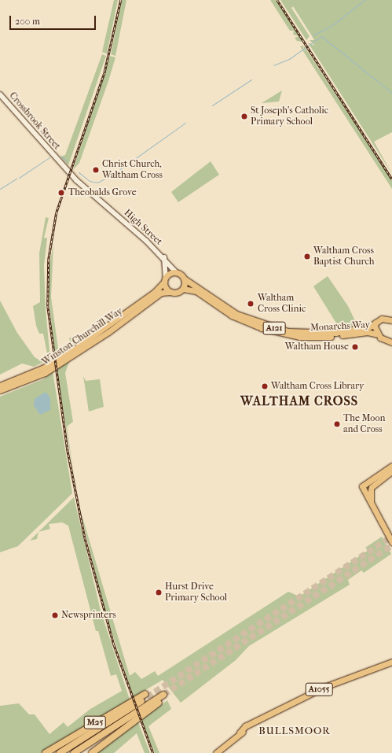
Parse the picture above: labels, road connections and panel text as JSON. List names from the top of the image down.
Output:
{
  "streets": {
    "highway": ["M25"],
    "main road": [
      "Crossbrook Street",
      "High Street",
      "Monarchs Way",
      "A121",
      "Winston Churchill Way",
      "A1055"
    ]
  },
  "crossings": [
    ["Crossbrook Street", "High Street"],
    ["High Street", "Monarchs Way"],
    ["High Street", "Winston Churchill Way"],
    ["Monarchs Way", "Winston Churchill Way"]
  ],
  "districts": ["WALTHAM CROSS", "BULLSMOOR"],
  "places": [
    "St Joseph's Catholic Primary School",
    "Christ Church, Waltham Cross",
    "Theobalds Grove",
    "Waltham Cross Baptist Church",
    "Waltham Cross Clinic",
    "Waltham House",
    "Waltham Cross Library",
    "The Moon and Cross",
    "Hurst Drive Primary School",
    "Newsprinters"
  ],
  "scale_bar": "200 m"
}
